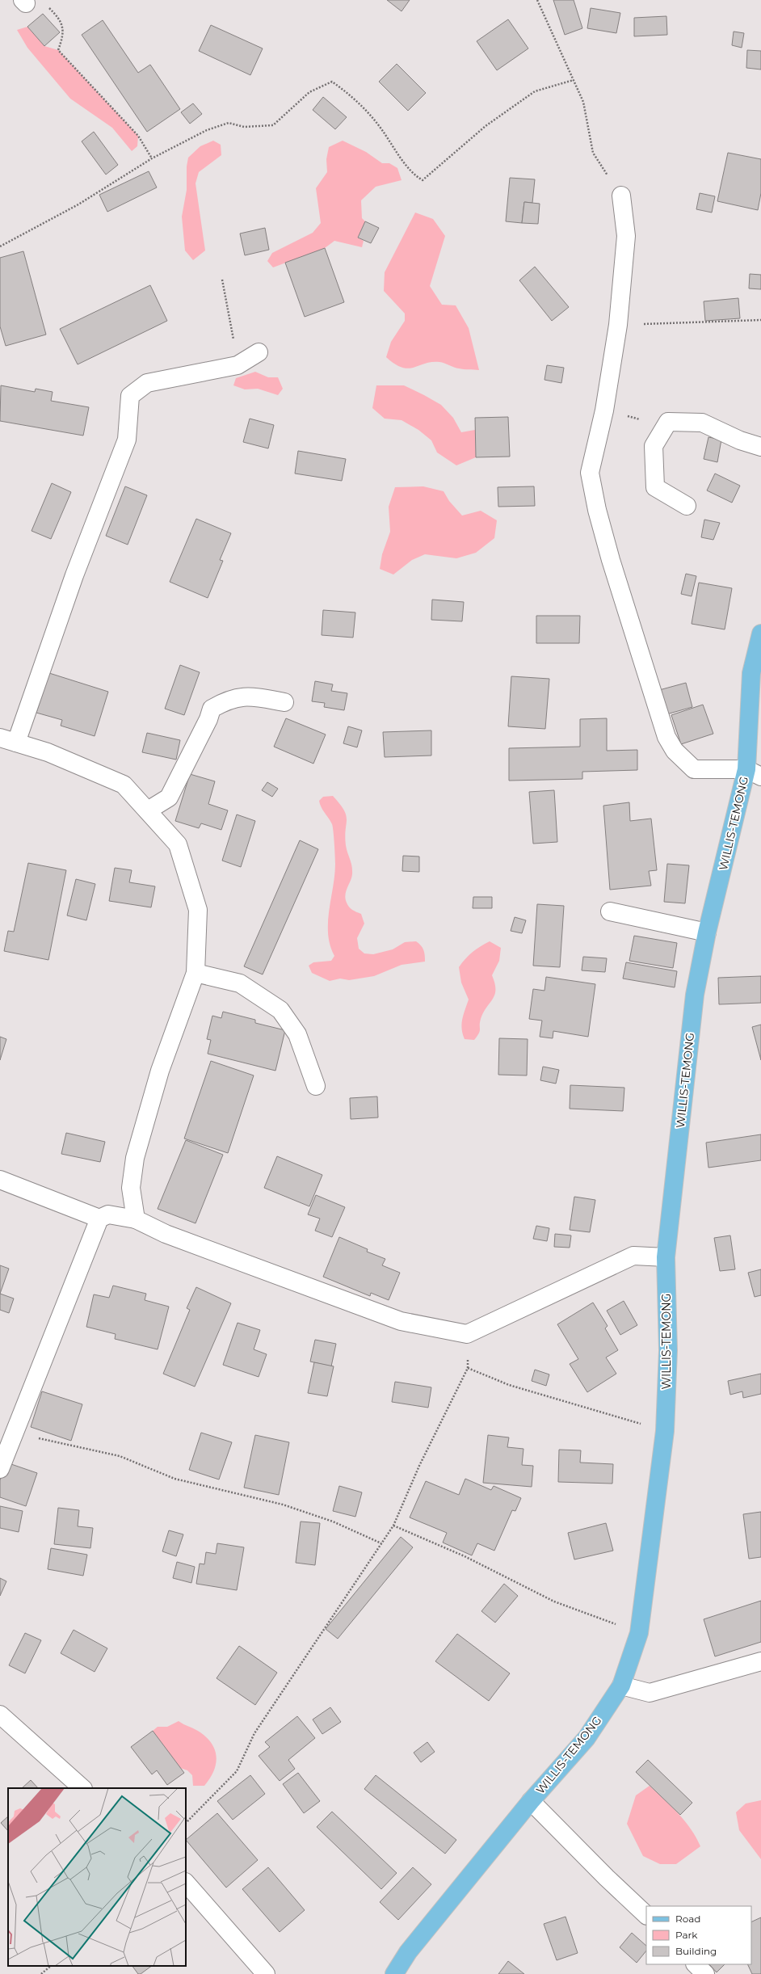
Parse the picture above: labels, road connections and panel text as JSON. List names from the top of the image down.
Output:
{
  "streets": {
    "main road": ["WILLIS-TEMONG"]
  },
  "legend": ["Road", "Park", "Building"]
}
